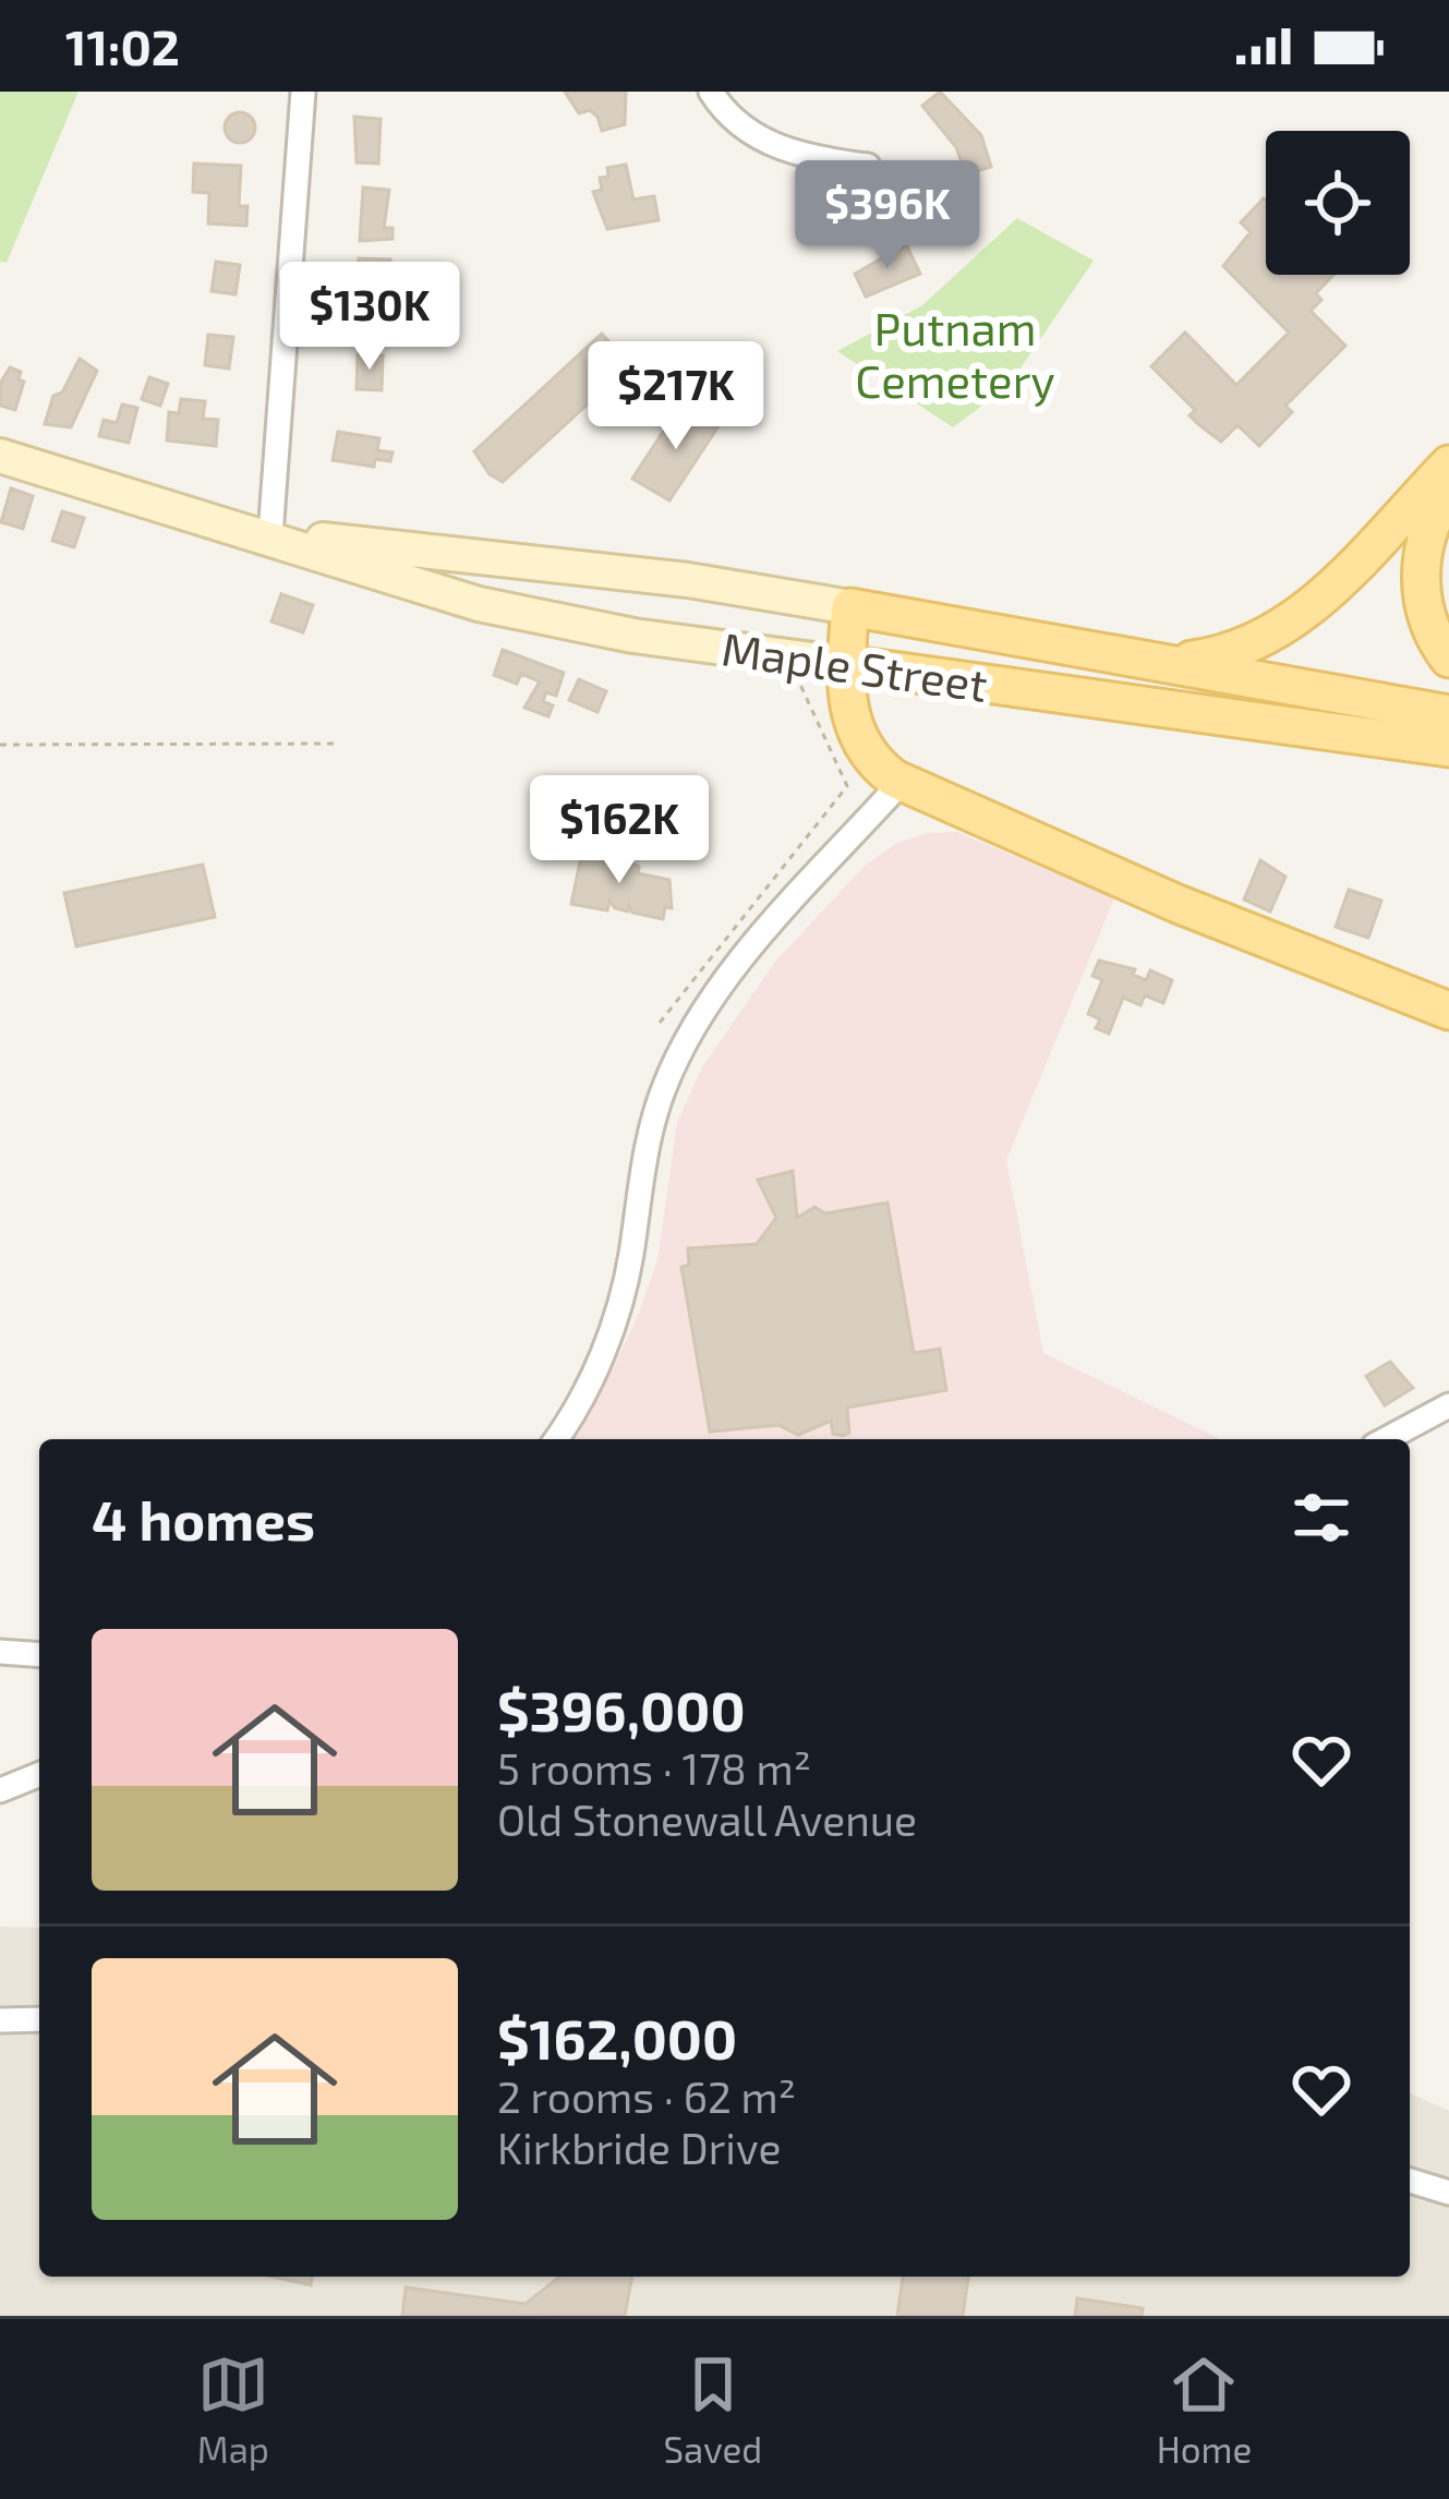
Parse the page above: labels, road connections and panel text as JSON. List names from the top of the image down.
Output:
{
  "streets": {
    "main road": ["Maple Street"]
  },
  "parks": ["Putnam Cemetery"],
  "page": {
    "status": "11:02",
    "price": [
      "$396K",
      "$130K",
      "$217K",
      "$162K"
    ],
    "heading": "4 homes",
    "list": [
      {
        "name": "$396,000",
        "note": "5 rooms · 178 m² · Old Stonewall Avenue"
      },
      {
        "name": "$162,000",
        "note": "2 rooms · 62 m² · Kirkbride Drive"
      }
    ],
    "tabs": ["Map", "Saved", "Home"]
  }
}
